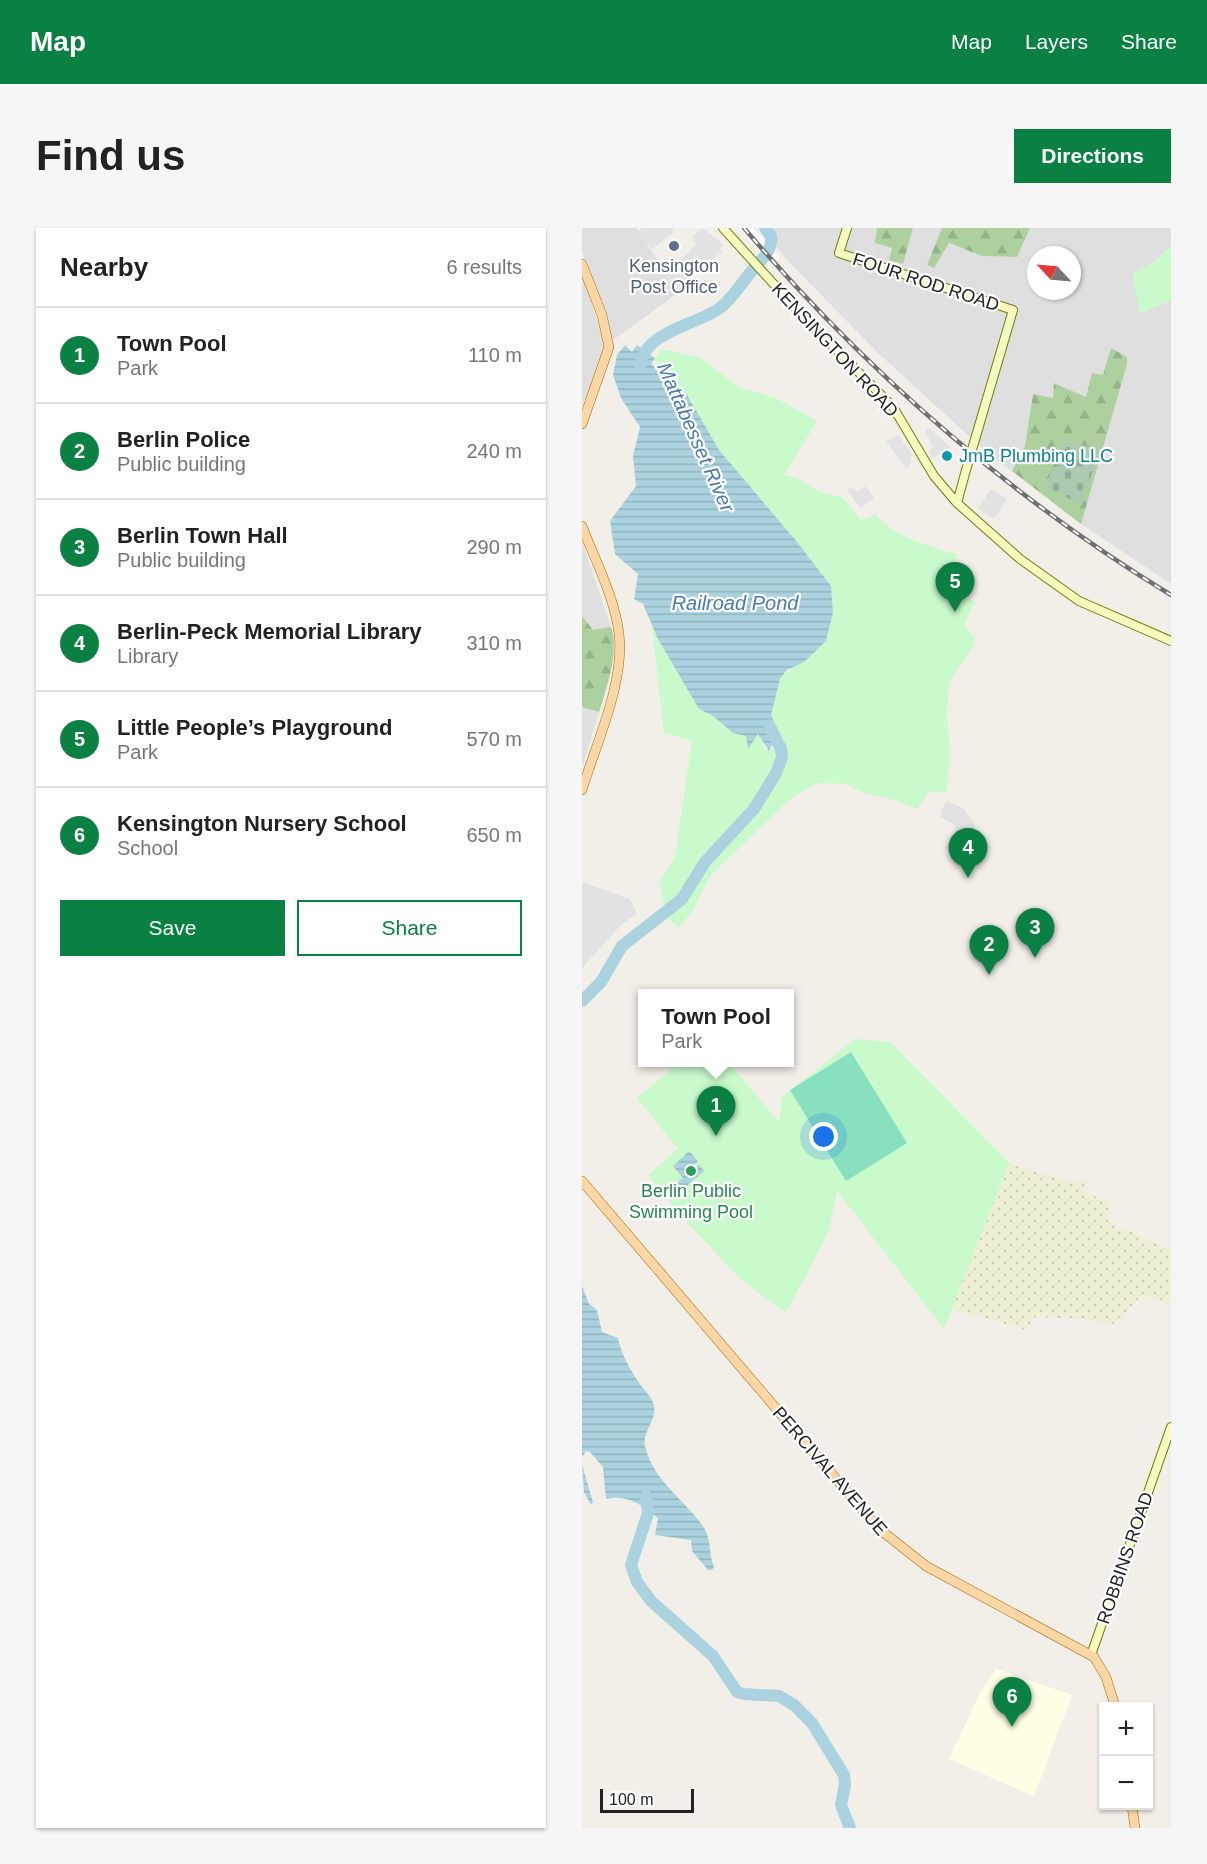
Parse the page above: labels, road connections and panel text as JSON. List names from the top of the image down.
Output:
{
  "streets": {
    "main road": ["PERCIVAL AVENUE"],
    "street": ["FOUR ROD ROAD", "KENSINGTON ROAD", "ROBBINS ROAD"]
  },
  "crossings": [
    ["FOUR ROD ROAD", "KENSINGTON ROAD"],
    ["PERCIVAL AVENUE", "ROBBINS ROAD"]
  ],
  "water": ["Mattabesset River", "Railroad Pond"],
  "places": ["Kensington Post Office", "JmB Plumbing LLC", "Berlin Public Swimming Pool"],
  "scale_bar": "100 m",
  "north": "top left",
  "page": {
    "header": "Map",
    "nav": ["Map", "Layers", "Share"],
    "buttons": [
      "Directions",
      ["Save", "Share"]
    ],
    "title": "Find us",
    "heading": ["Nearby", "6 results"],
    "list": [
      {
        "mark": "1",
        "name": "Town Pool",
        "note": "Park",
        "value": "110 m"
      },
      {
        "mark": "2",
        "name": "Berlin Police",
        "note": "Public building",
        "value": "240 m"
      },
      {
        "mark": "3",
        "name": "Berlin Town Hall",
        "note": "Public building",
        "value": "290 m"
      },
      {
        "mark": "4",
        "name": "Berlin-Peck Memorial Library",
        "note": "Library",
        "value": "310 m"
      },
      {
        "mark": "5",
        "name": "Little People’s Playground",
        "note": "Park",
        "value": "570 m"
      },
      {
        "mark": "6",
        "name": "Kensington Nursery School",
        "note": "School",
        "value": "650 m"
      }
    ],
    "pins": [
      "5",
      "4",
      "3",
      "2",
      "1",
      "6"
    ],
    "popup": ["Town Pool", "Park"],
    "map_buttons": ["+", "−"],
    "scale": "100 m"
  }
}
